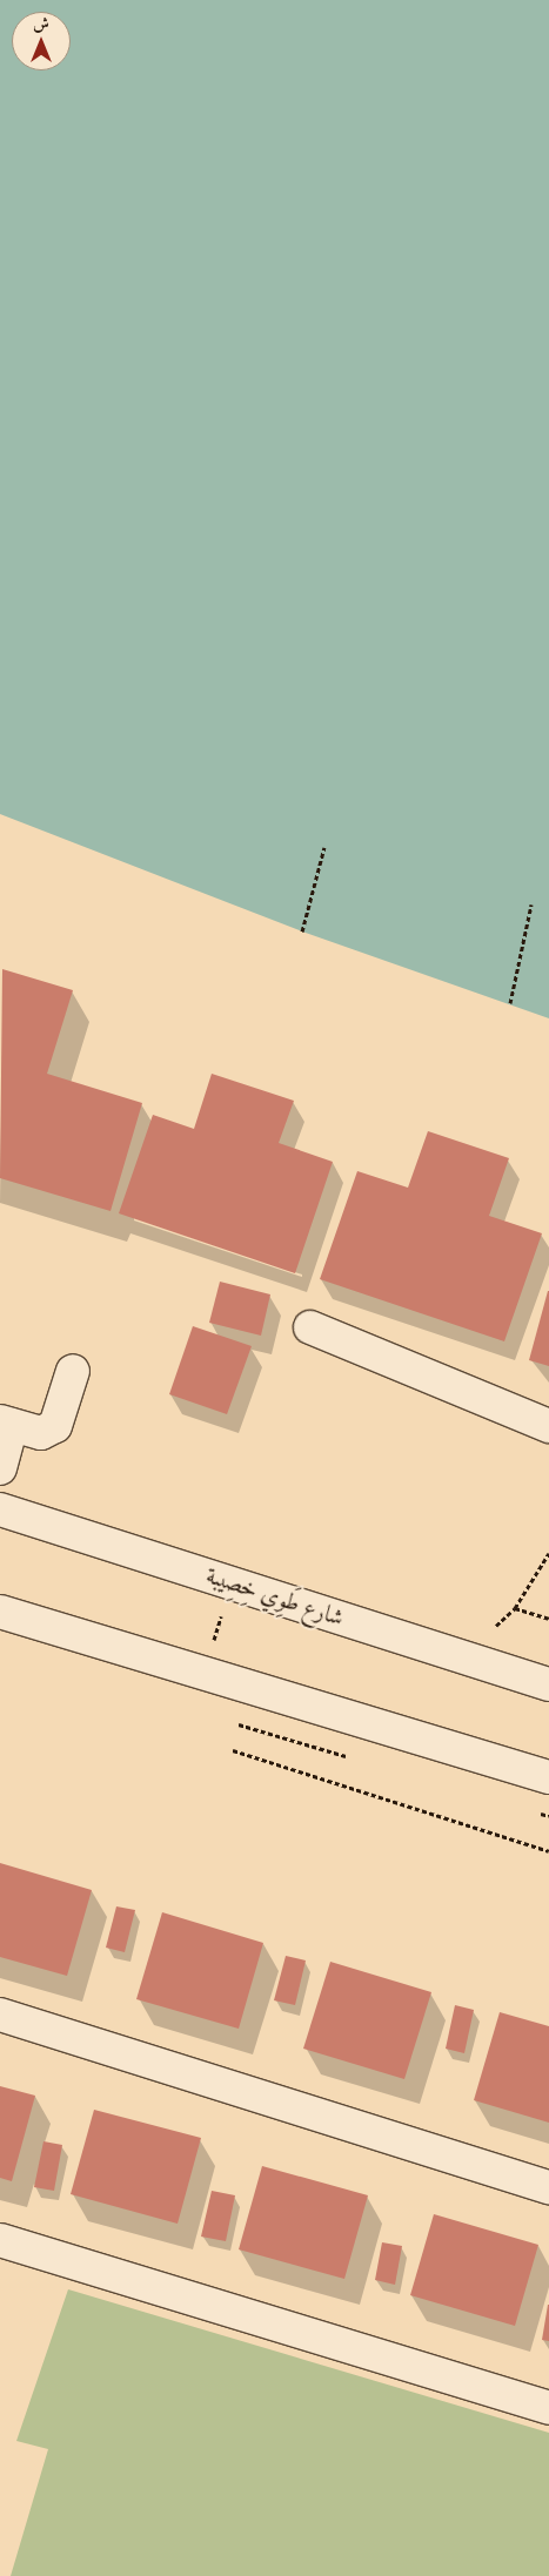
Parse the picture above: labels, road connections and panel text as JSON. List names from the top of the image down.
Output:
{
  "streets": {
    "street": ["شارع طَوِي خِصِيبة"]
  },
  "north": "top"
}
